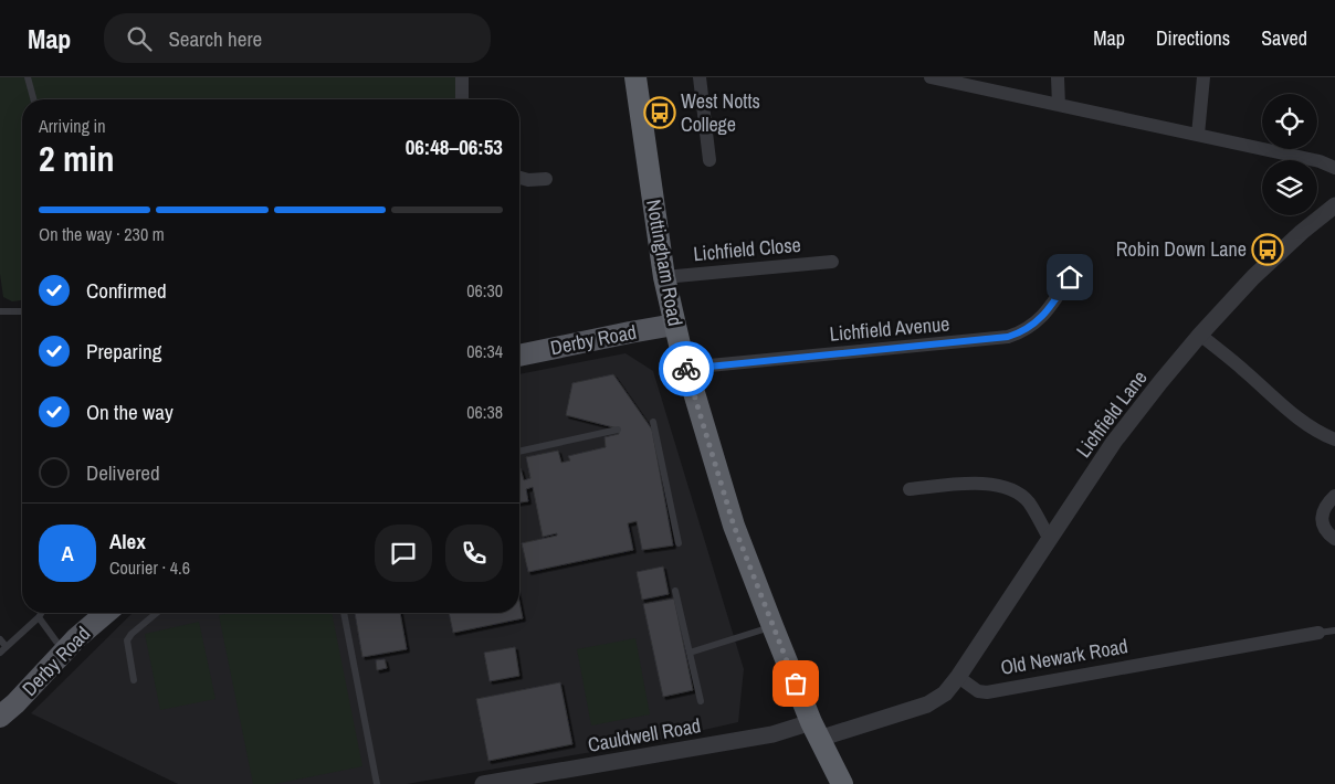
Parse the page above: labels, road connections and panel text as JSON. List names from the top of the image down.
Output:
{
  "streets": {
    "highway": ["Nottingham Road"],
    "main road": ["Derby Road"],
    "street": [
      "Lichfield Close",
      "Lichfield Avenue",
      "Lichfield Lane",
      "Old Newark Road",
      "Cauldwell Road"
    ]
  },
  "crossings": [
    ["Lichfield Close", "Nottingham Road"],
    ["Nottingham Road", "Lichfield Avenue"],
    ["Nottingham Road", "Derby Road"],
    ["Nottingham Road", "Cauldwell Road"],
    ["Lichfield Lane", "Old Newark Road"]
  ],
  "places": {
    "bus stop": ["West Notts College", "Robin Down Lane"]
  },
  "page": {
    "header": "Map",
    "search": "Search here",
    "nav": ["Map", "Directions", "Saved"],
    "heading": ["2 min", "Arriving in", "06:48–06:53"],
    "panel": ["Alex", "Courier · 4.6"],
    "bar": "On the way · 230 m",
    "list": [
      ["Confirmed", "06:30"],
      ["Preparing", "06:34"],
      ["On the way", "06:38"],
      "Delivered"
    ],
    "round": "A"
  }
}
